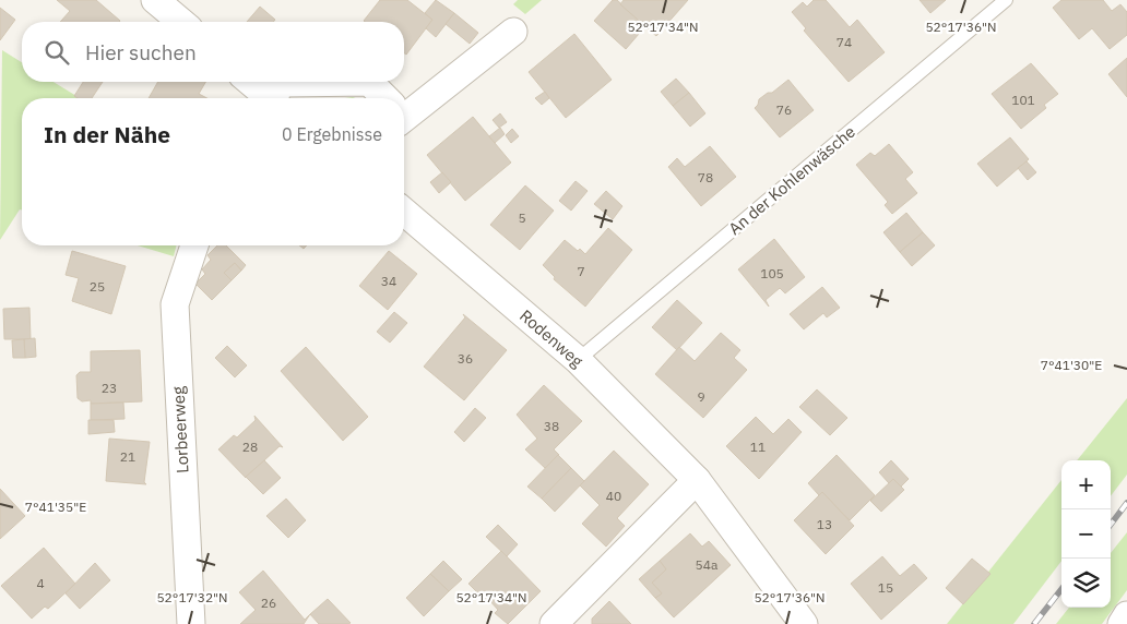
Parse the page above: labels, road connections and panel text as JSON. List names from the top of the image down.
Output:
{
  "streets": {
    "street": ["Rodenweg", "Lorbeerweg"],
    "lane": ["An der Kohlenwäsche"]
  },
  "crossings": [
    ["An der Kohlenwäsche", "Rodenweg"]
  ],
  "house_numbers": [
    "74",
    "101",
    "76",
    "78",
    "5",
    "7",
    "105",
    "34",
    "25",
    "36",
    "23",
    "9",
    "38",
    "28",
    "11",
    "21",
    "40",
    "13",
    "54a",
    "4",
    "15",
    "26"
  ],
  "page": {
    "search": "Hier suchen",
    "heading": ["In der Nähe", "0 Ergebnisse"],
    "map_buttons": ["+", "−"]
  },
  "coordinates": [
    "52°17'34\"N",
    "52°17'36\"N",
    "7°41'30\"E",
    "7°41'35\"E",
    "52°17'32\"N"
  ]
}
